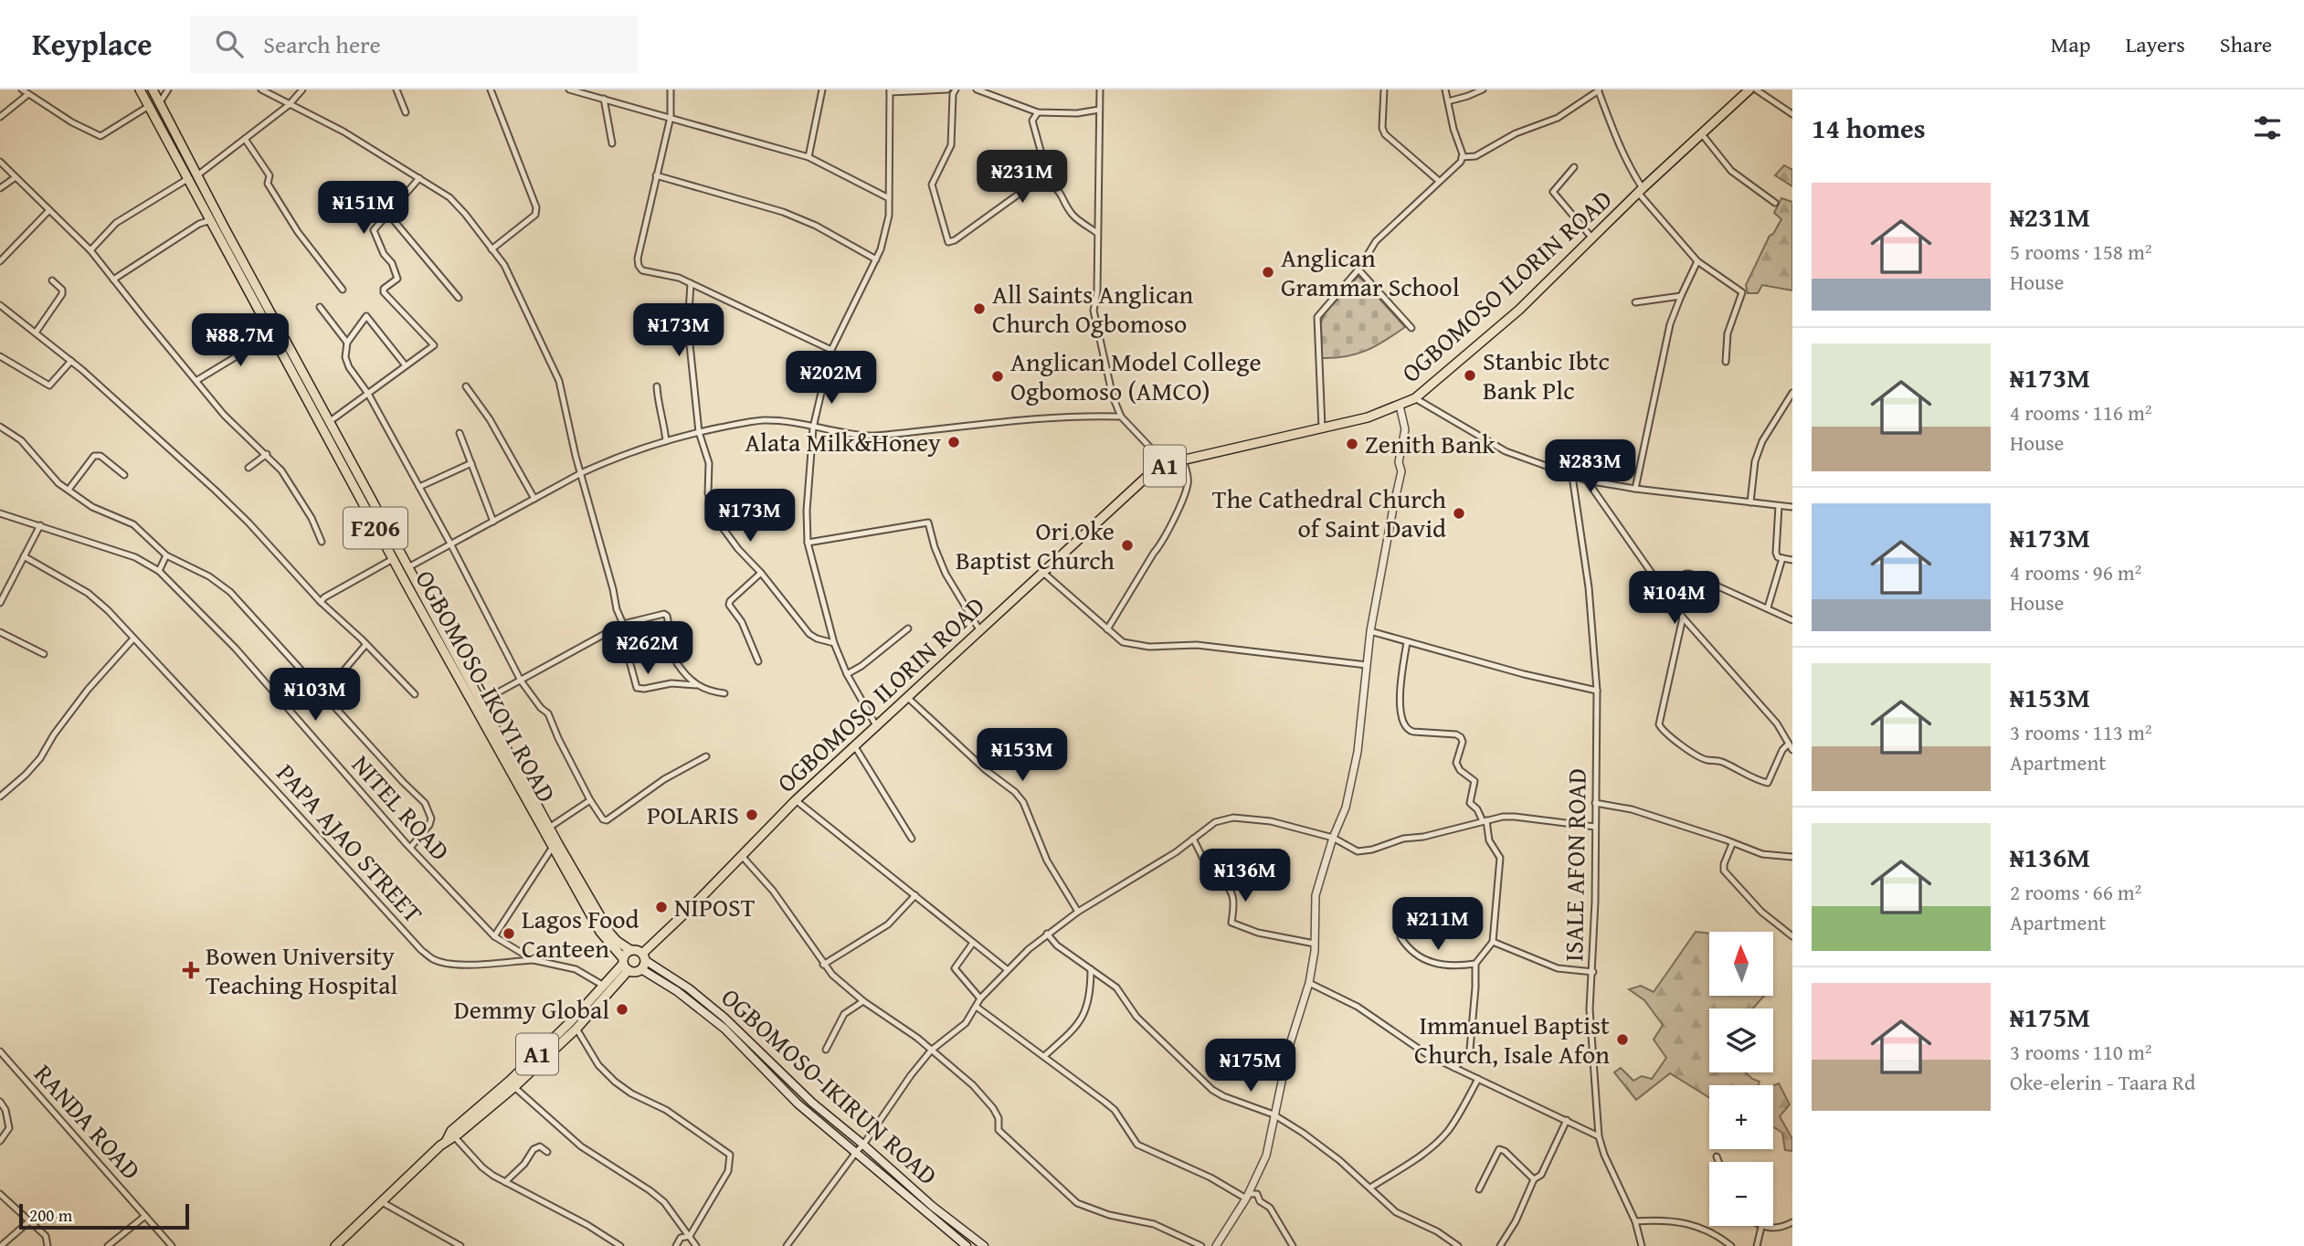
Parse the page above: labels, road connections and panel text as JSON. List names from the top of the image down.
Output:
{
  "streets": {
    "main road": [
      "OGBOMOSO ILORIN ROAD",
      "A1",
      "F206",
      "OGBOMOSO-IKOYI ROAD",
      "OGBOMOSO-IKIRUN ROAD"
    ],
    "street": [
      "NITEL ROAD",
      "PAPA AJAO STREET",
      "ISALE AFON ROAD",
      "RANDA ROAD"
    ]
  },
  "crossings": [
    ["OGBOMOSO ILORIN ROAD", "OGBOMOSO-IKIRUN ROAD"],
    ["A1", "OGBOMOSO-IKOYI ROAD"],
    ["A1", "NITEL ROAD"],
    ["NITEL ROAD", "PAPA AJAO STREET"]
  ],
  "places": {
    "other": [
      "Anglican Grammar School",
      "All Saints Anglican Church Ogbomoso",
      "Stanbic Ibtc Bank Plc",
      "Anglican Model College Ogbomoso (AMCO)",
      "Alata Milk&Honey",
      "Zenith Bank",
      "The Cathedral Church of Saint David",
      "Ori Oke Baptist Church",
      "POLARIS",
      "NIPOST",
      "Lagos Food Canteen",
      "Demmy Global",
      "Immanuel Baptist Church, Isale Afon"
    ],
    "health": ["Bowen University Teaching Hospital"]
  },
  "scale_bar": "200 m",
  "north": "top",
  "page": {
    "header": "Keyplace",
    "search": "Search here",
    "nav": ["Map", "Layers", "Share"],
    "heading": "14 homes",
    "price": [
      "₦231M",
      "₦151M",
      "₦173M",
      "₦88.7M",
      "₦202M",
      "₦283M",
      "₦173M",
      "₦104M",
      "₦262M",
      "₦103M",
      "₦153M",
      "₦136M",
      "₦211M",
      "₦175M"
    ],
    "list": [
      {
        "name": "₦231M",
        "note": "5 rooms · 158 m² · House"
      },
      {
        "name": "₦173M",
        "note": "4 rooms · 116 m² · House"
      },
      {
        "name": "₦173M",
        "note": "4 rooms · 96 m² · House"
      },
      {
        "name": "₦153M",
        "note": "3 rooms · 113 m² · Apartment"
      },
      {
        "name": "₦136M",
        "note": "2 rooms · 66 m² · Apartment"
      },
      {
        "name": "₦175M",
        "note": "3 rooms · 110 m² · Oke-elerin - Taara Rd"
      }
    ],
    "map_buttons": ["+", "−"],
    "scale": "200 m"
  }
}
